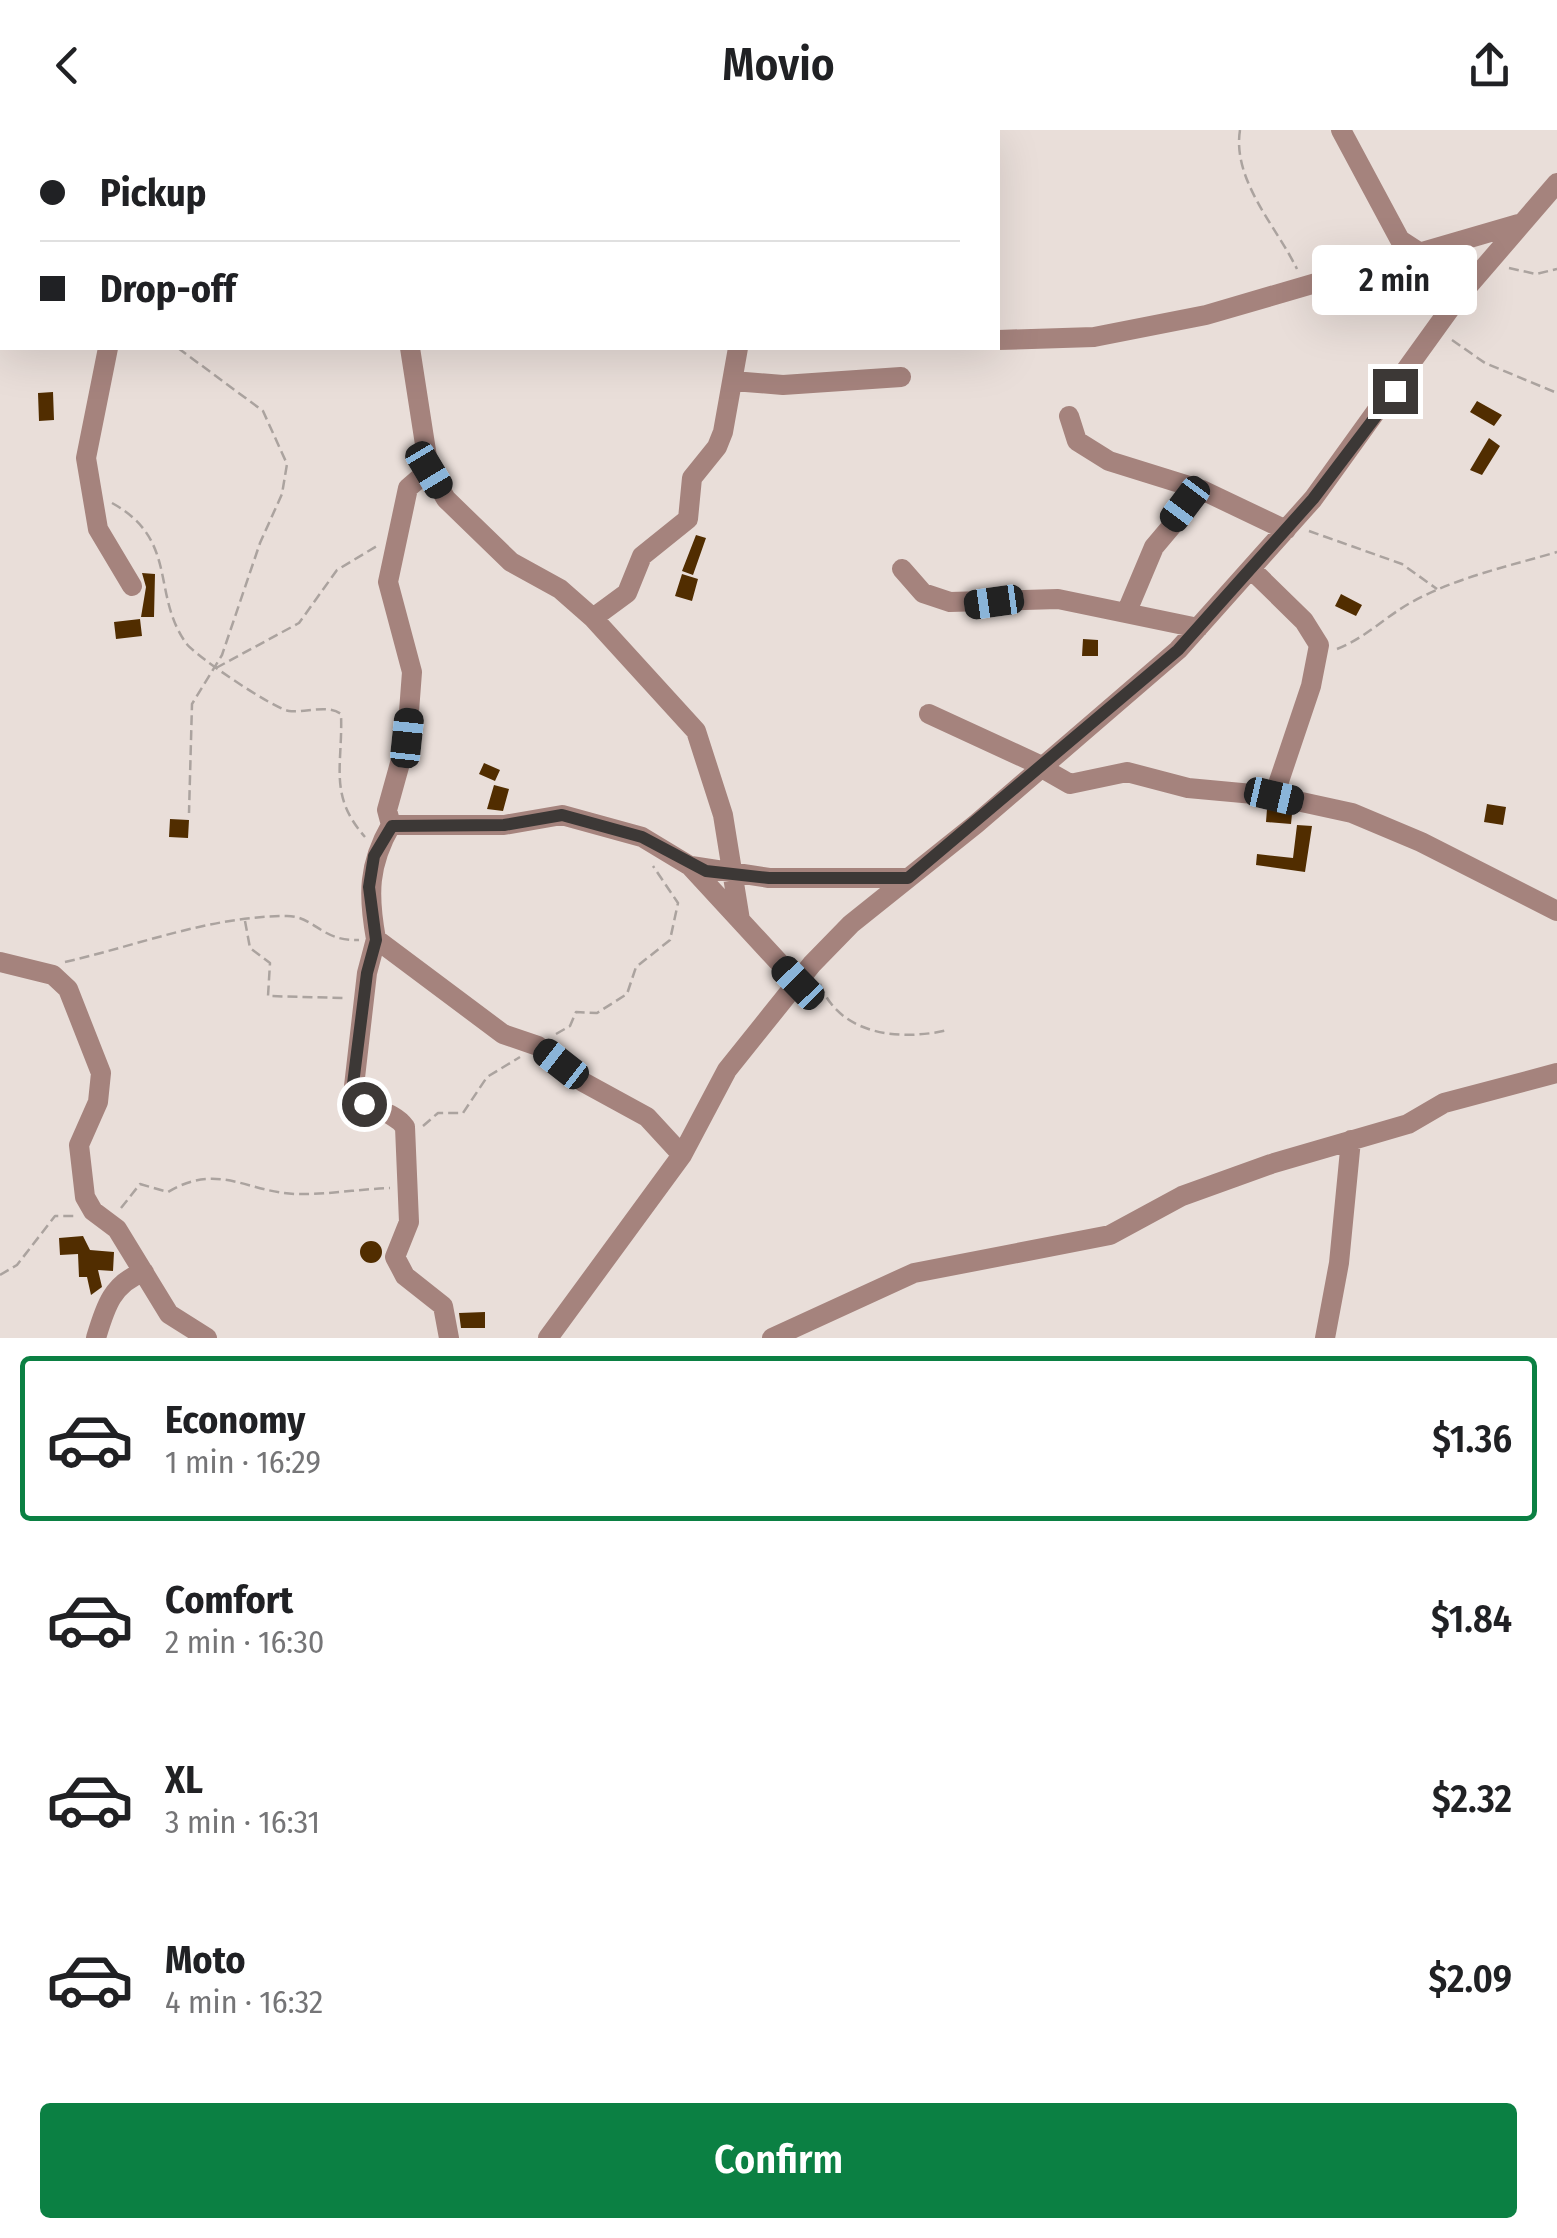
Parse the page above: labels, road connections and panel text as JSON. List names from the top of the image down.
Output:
{
  "page": {
    "header": "Movio",
    "banner": ["Pickup", "Drop-off"],
    "bubble": "2 min",
    "list": [
      {
        "name": "Economy",
        "note": "1 min · 16:29",
        "value": "$1.36"
      },
      {
        "name": "Comfort",
        "note": "2 min · 16:30",
        "value": "$1.84"
      },
      {
        "name": "XL",
        "note": "3 min · 16:31",
        "value": "$2.32"
      },
      {
        "name": "Moto",
        "note": "4 min · 16:32",
        "value": "$2.09"
      }
    ],
    "buttons": "Confirm"
  }
}
